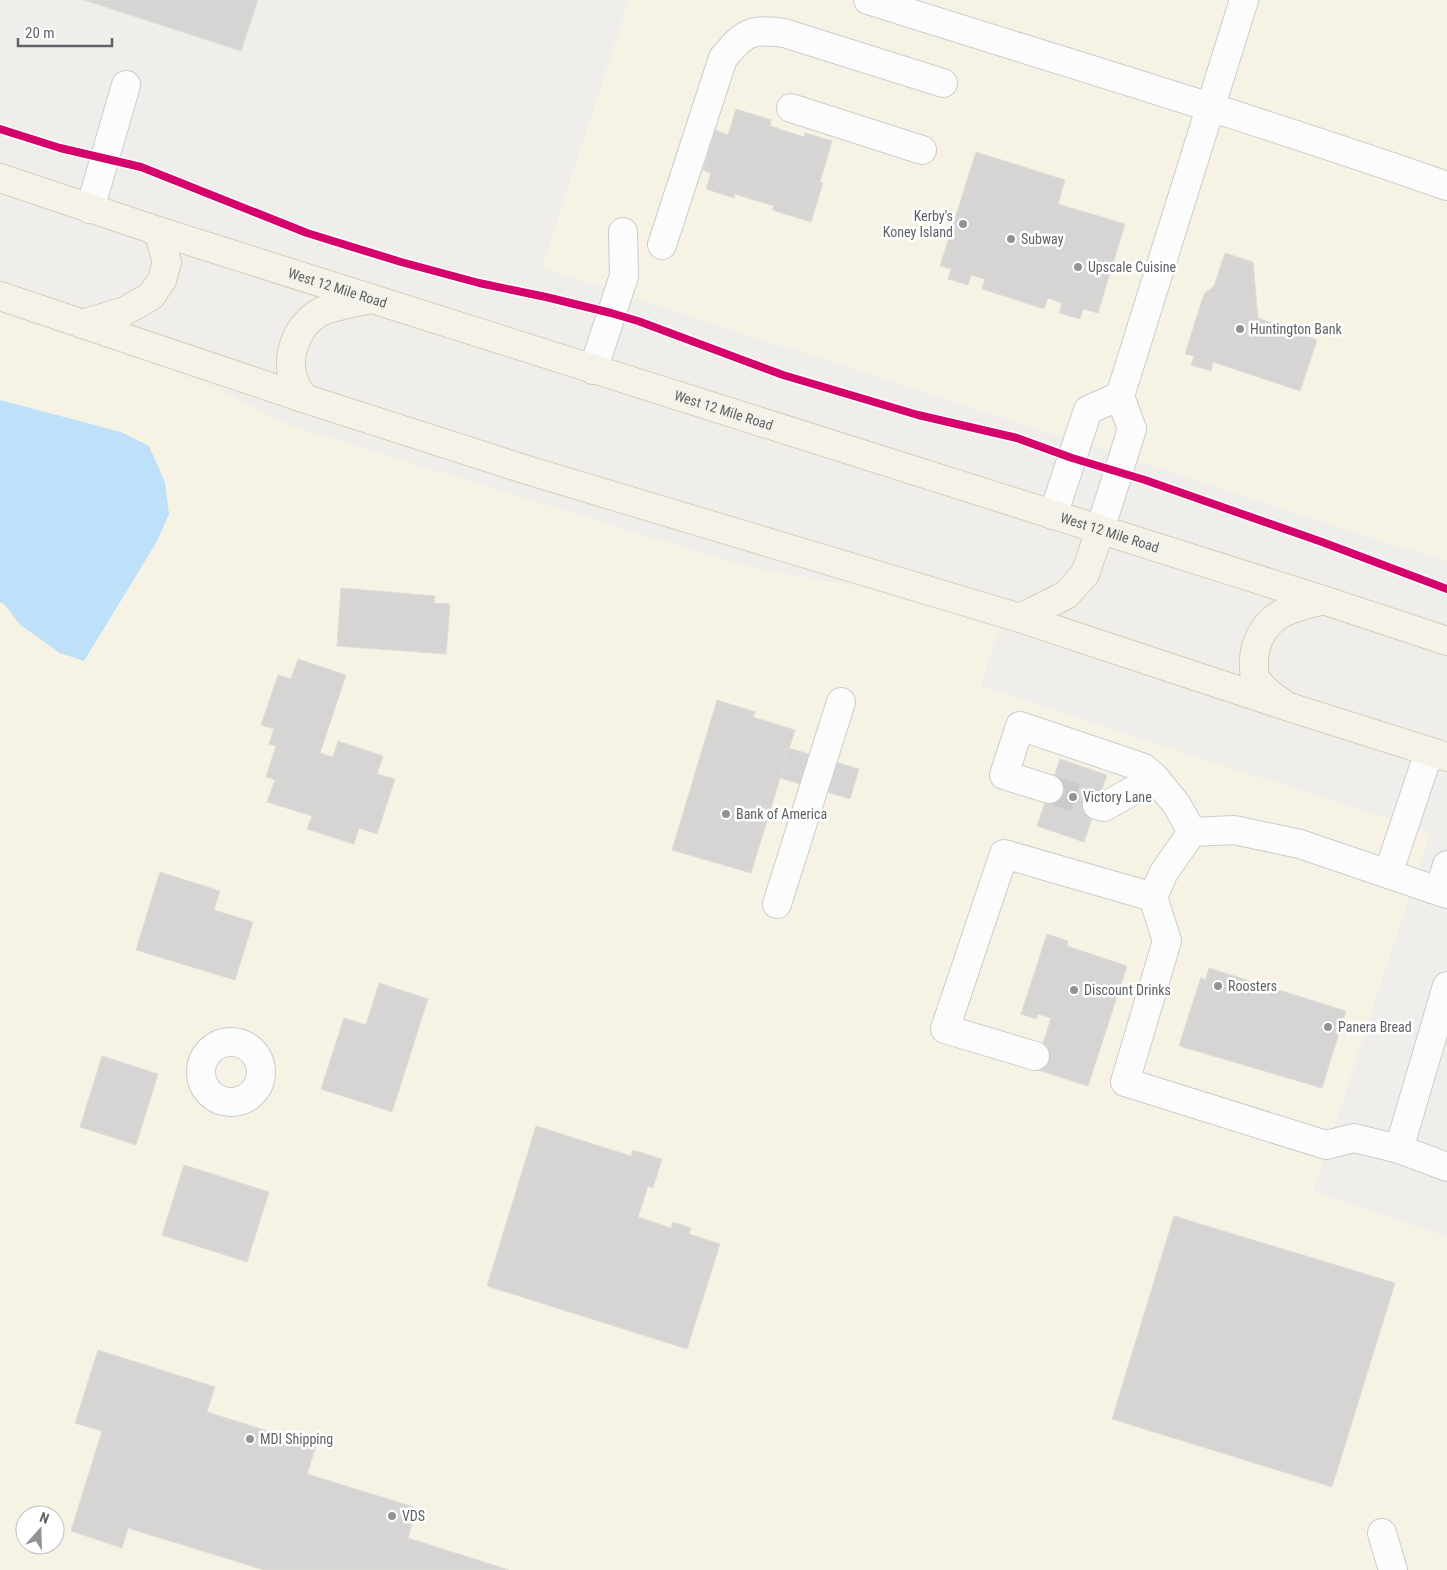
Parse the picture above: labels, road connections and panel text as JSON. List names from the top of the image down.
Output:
{
  "streets": {
    "main road": ["West 12 Mile Road"]
  },
  "places": [
    "Kerby's Koney Island",
    "Subway",
    "Upscale Cuisine",
    "Huntington Bank",
    "Victory Lane",
    "Bank of America",
    "Roosters",
    "Discount Drinks",
    "Panera Bread",
    "MDI Shipping",
    "VDS"
  ],
  "scale_bar": "20 m",
  "north": "top"
}
